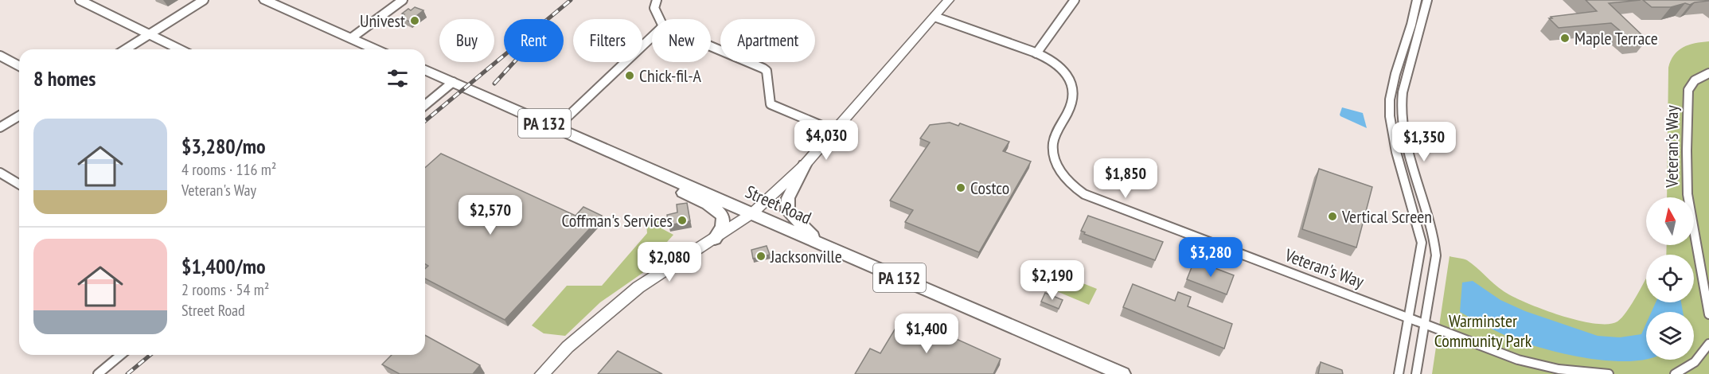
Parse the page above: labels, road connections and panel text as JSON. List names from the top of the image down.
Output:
{
  "streets": {
    "main road": ["PA 132", "Street Road"],
    "street": ["Veteran's Way"]
  },
  "parks": ["Warminster Community Park"],
  "places": [
    "Univest",
    "Maple Terrace",
    "Chick-fil-A",
    "Costco",
    "Vertical Screen",
    "Coffman's Services",
    "Jacksonville"
  ],
  "north": "top",
  "page": {
    "chip": [
      "Buy",
      "Rent",
      "Filters",
      "New",
      "Apartment"
    ],
    "heading": "8 homes",
    "list": [
      {
        "name": "$3,280/mo",
        "note": "4 rooms · 116 m² · Veteran's Way"
      },
      {
        "name": "$1,400/mo",
        "note": "2 rooms · 54 m² · Street Road"
      }
    ],
    "price": [
      "$4,030",
      "$1,350",
      "$1,850",
      "$2,570",
      "$3,280",
      "$2,080",
      "$2,190",
      "$1,400"
    ]
  }
}
